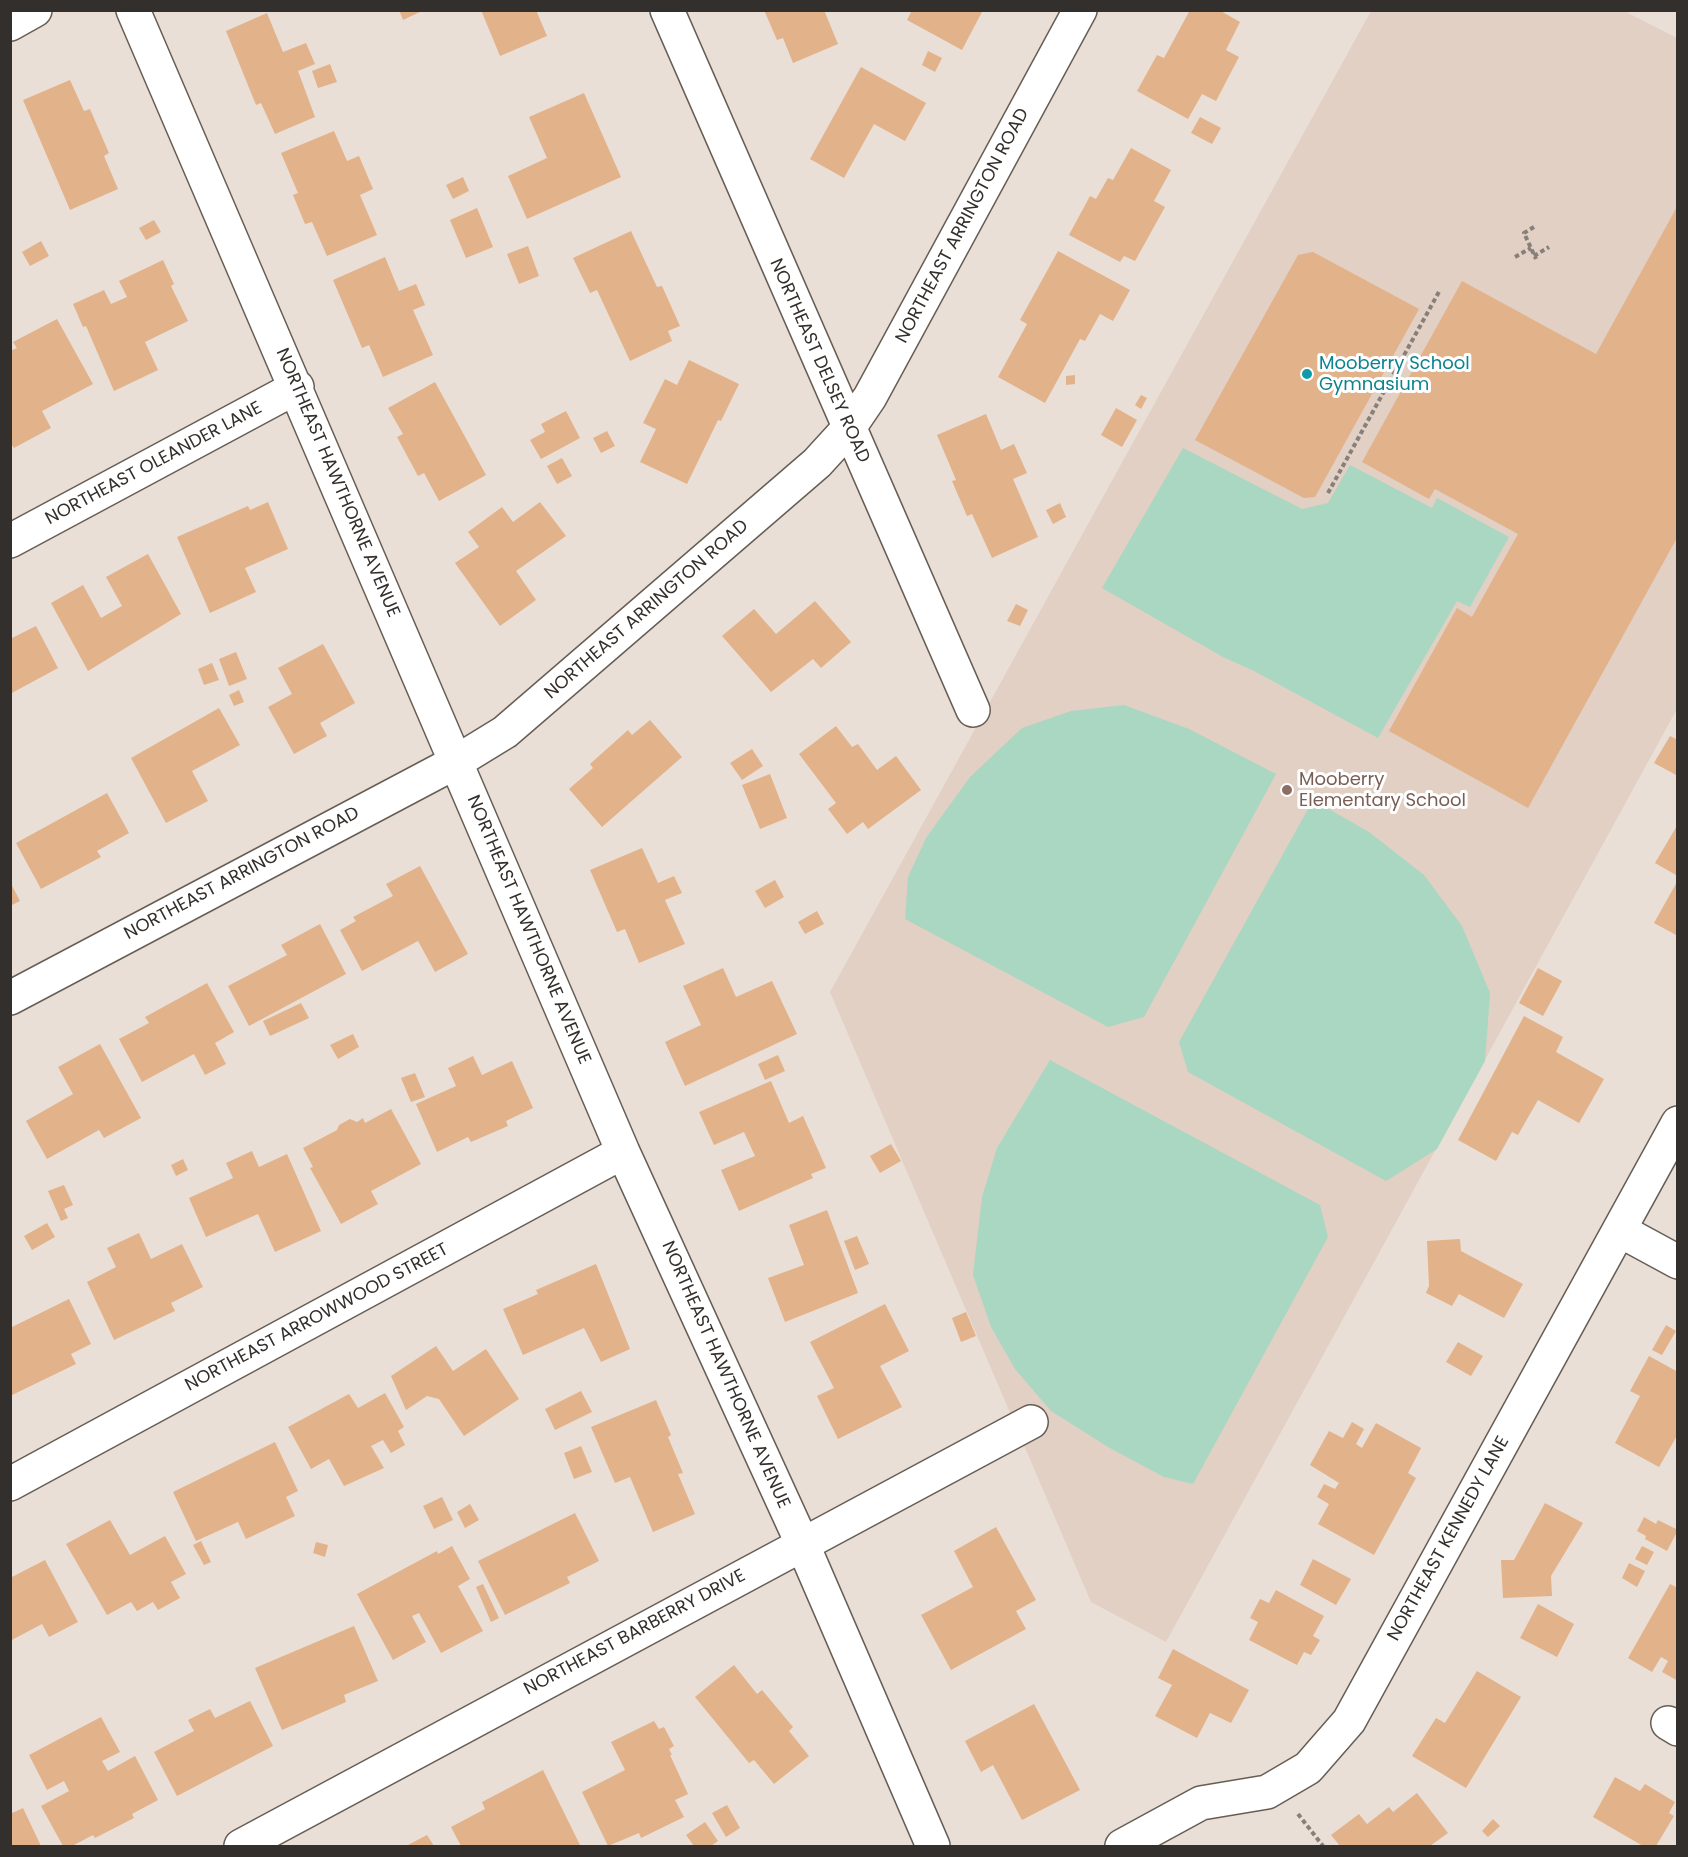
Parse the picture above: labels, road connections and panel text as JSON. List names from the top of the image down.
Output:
{
  "streets": {
    "street": [
      "NORTHEAST ARRINGTON ROAD",
      "NORTHEAST DELSEY ROAD",
      "NORTHEAST OLEANDER LANE",
      "NORTHEAST HAWTHORNE AVENUE",
      "NORTHEAST ARROWWOOD STREET",
      "NORTHEAST KENNEDY LANE",
      "NORTHEAST BARBERRY DRIVE"
    ]
  },
  "crossings": [
    ["NORTHEAST ARRINGTON ROAD", "NORTHEAST DELSEY ROAD"],
    ["NORTHEAST ARRINGTON ROAD", "NORTHEAST HAWTHORNE AVENUE"],
    ["NORTHEAST OLEANDER LANE", "NORTHEAST HAWTHORNE AVENUE"],
    ["NORTHEAST HAWTHORNE AVENUE", "NORTHEAST ARROWWOOD STREET"],
    ["NORTHEAST HAWTHORNE AVENUE", "NORTHEAST BARBERRY DRIVE"]
  ],
  "places": ["Mooberry School Gymnasium", "Mooberry Elementary School"]
}
